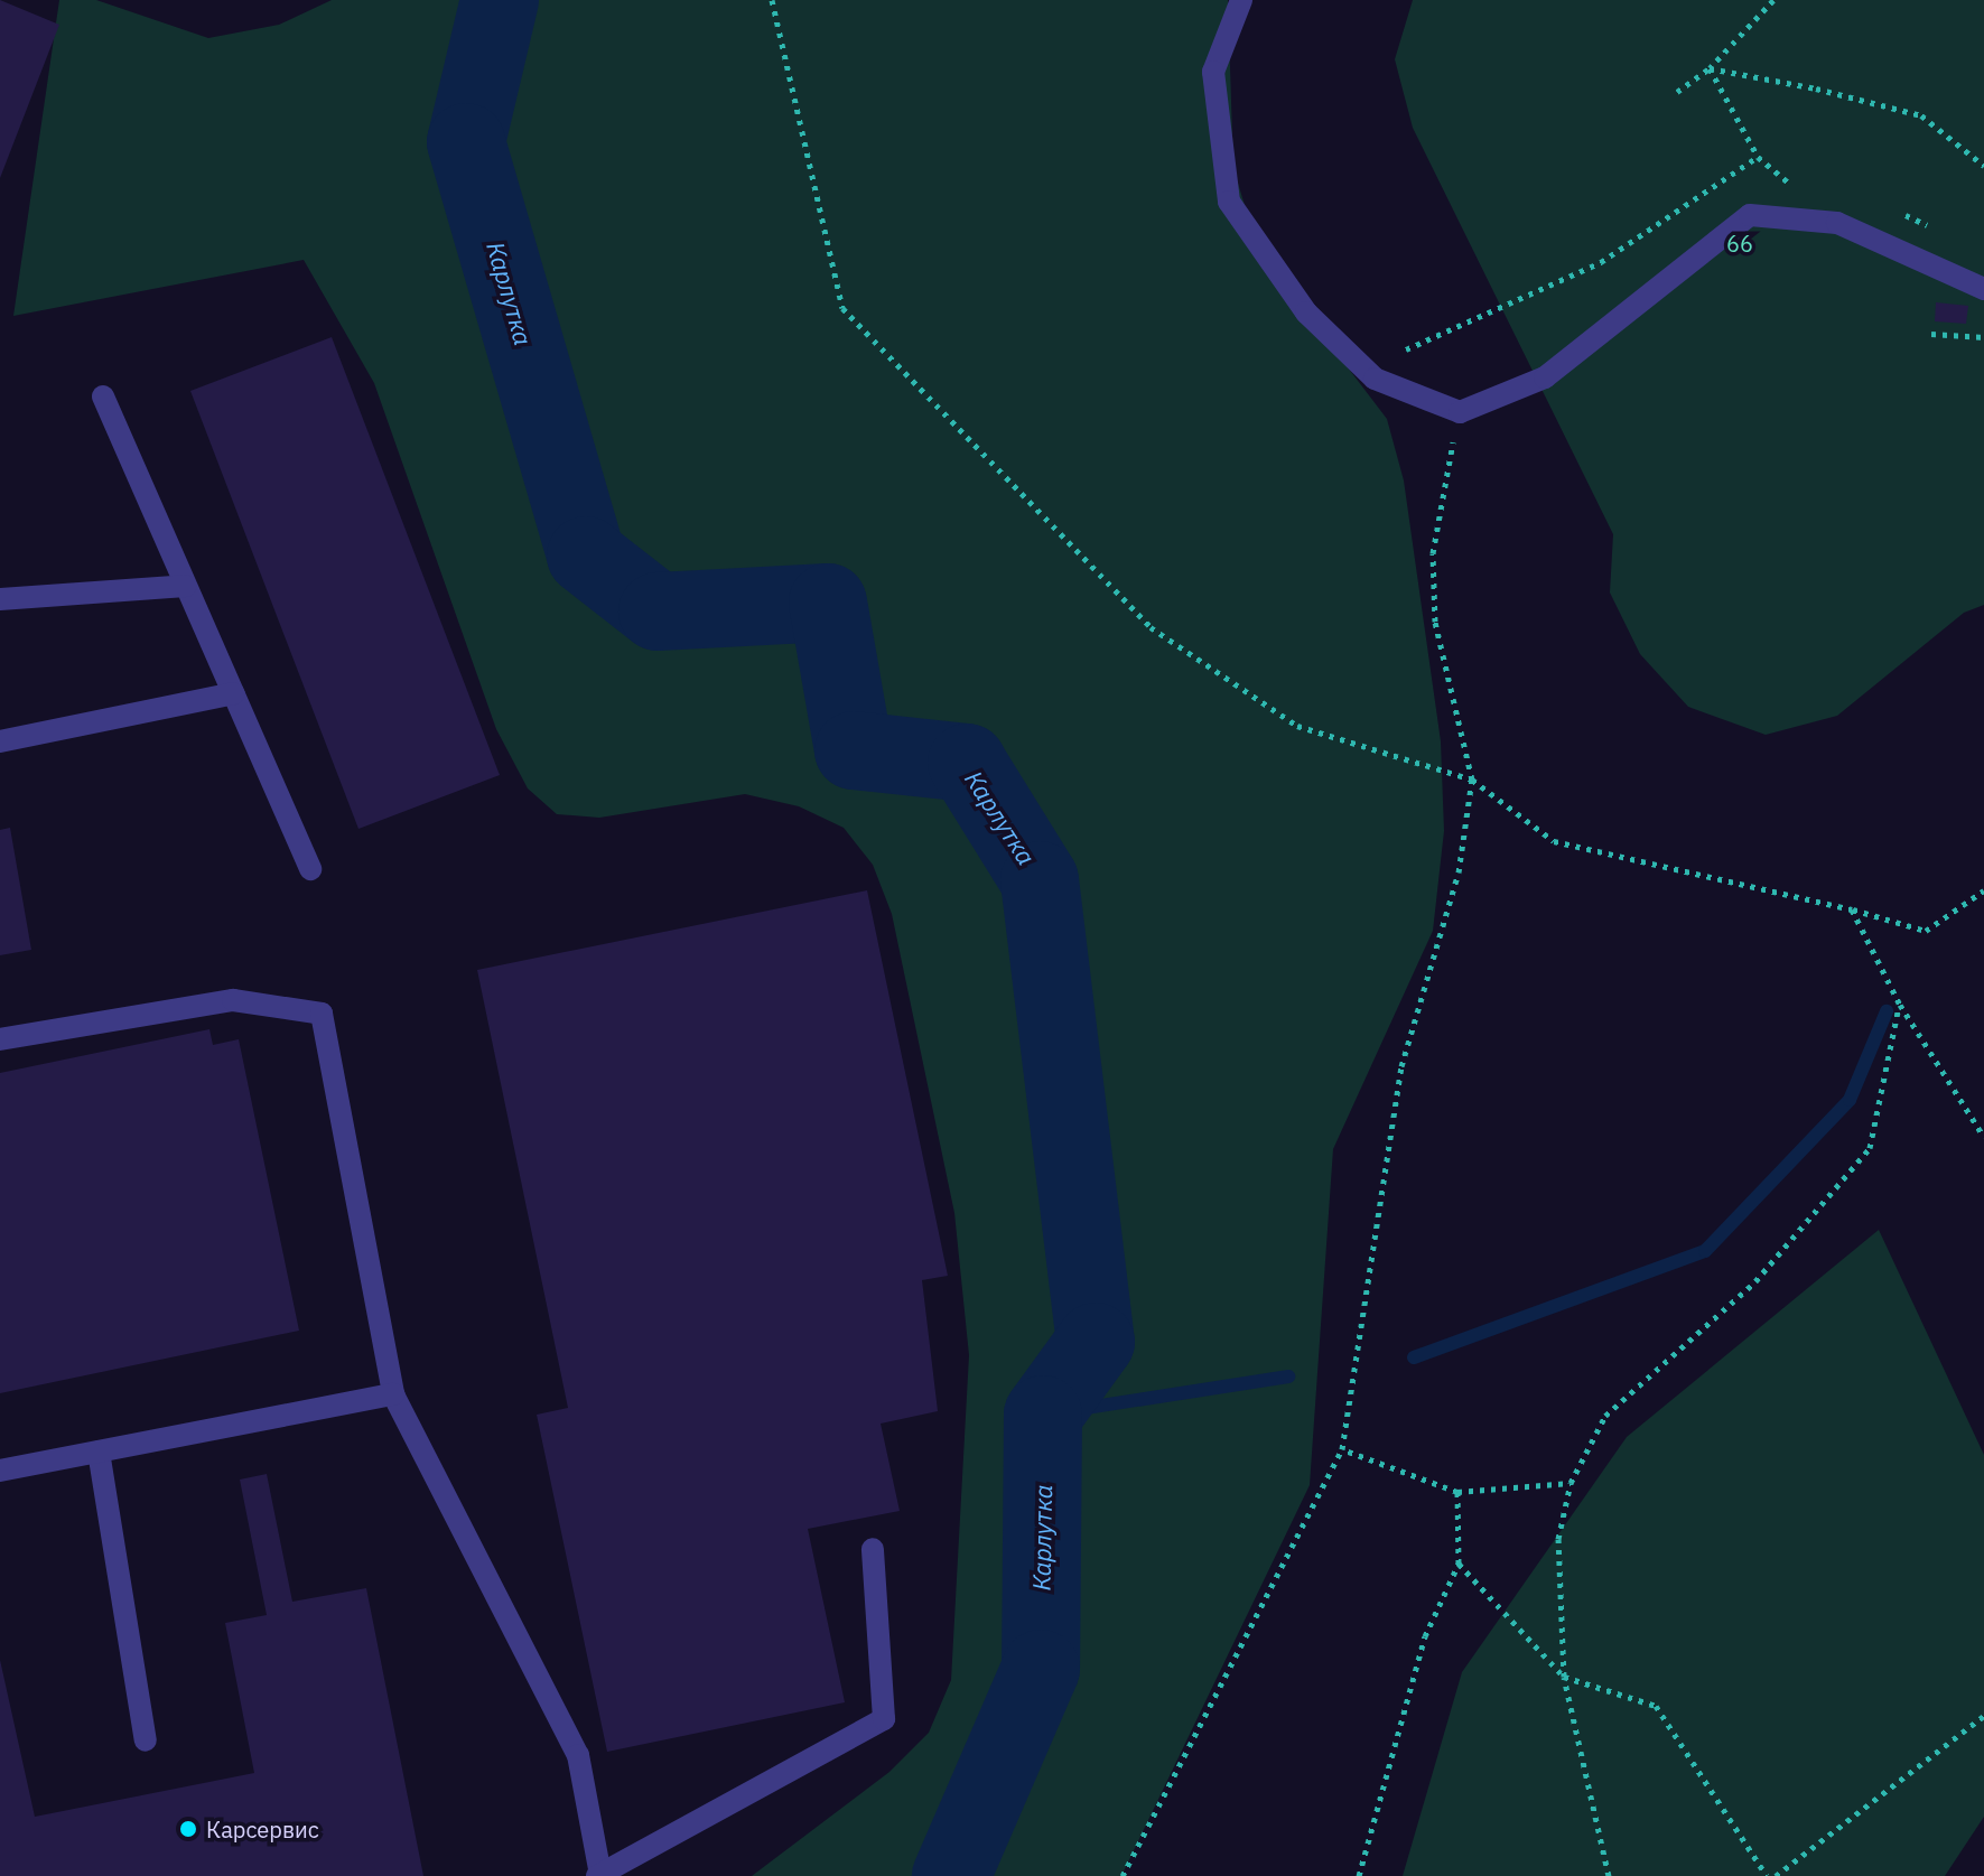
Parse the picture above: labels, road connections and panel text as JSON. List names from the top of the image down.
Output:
{
  "water": ["Карлутка"],
  "parks": ["66"],
  "places": ["Карсервис"]
}
